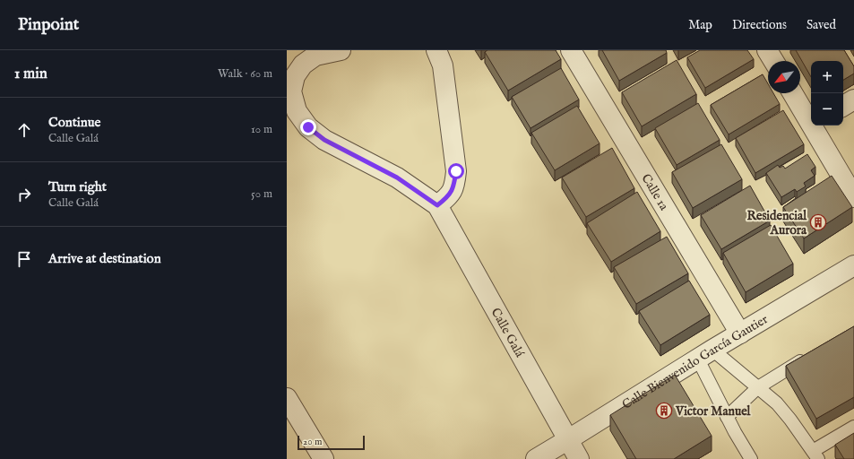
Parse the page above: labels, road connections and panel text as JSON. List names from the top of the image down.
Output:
{
  "streets": {
    "street": ["Calle 1a", "Calle Galá", "Calle Bienvenido García Gautier"]
  },
  "crossings": [
    ["Calle 1a", "Calle Bienvenido García Gautier"],
    ["Calle Galá", "Calle Bienvenido García Gautier"]
  ],
  "places": {
    "building": ["Residencial Aurora", "Victor Manuel"]
  },
  "scale_bar": "20 m",
  "north": "bottom left",
  "page": {
    "header": "Pinpoint",
    "nav": ["Map", "Directions", "Saved"],
    "heading": ["1 min", "Walk · 60 m"],
    "map_buttons": ["+", "−"],
    "list": [
      ["Continue", "Calle Galá", "10 m"],
      ["Turn right", "Calle Galá", "50 m"],
      "Arrive at destination"
    ],
    "scale": "20 m"
  }
}
